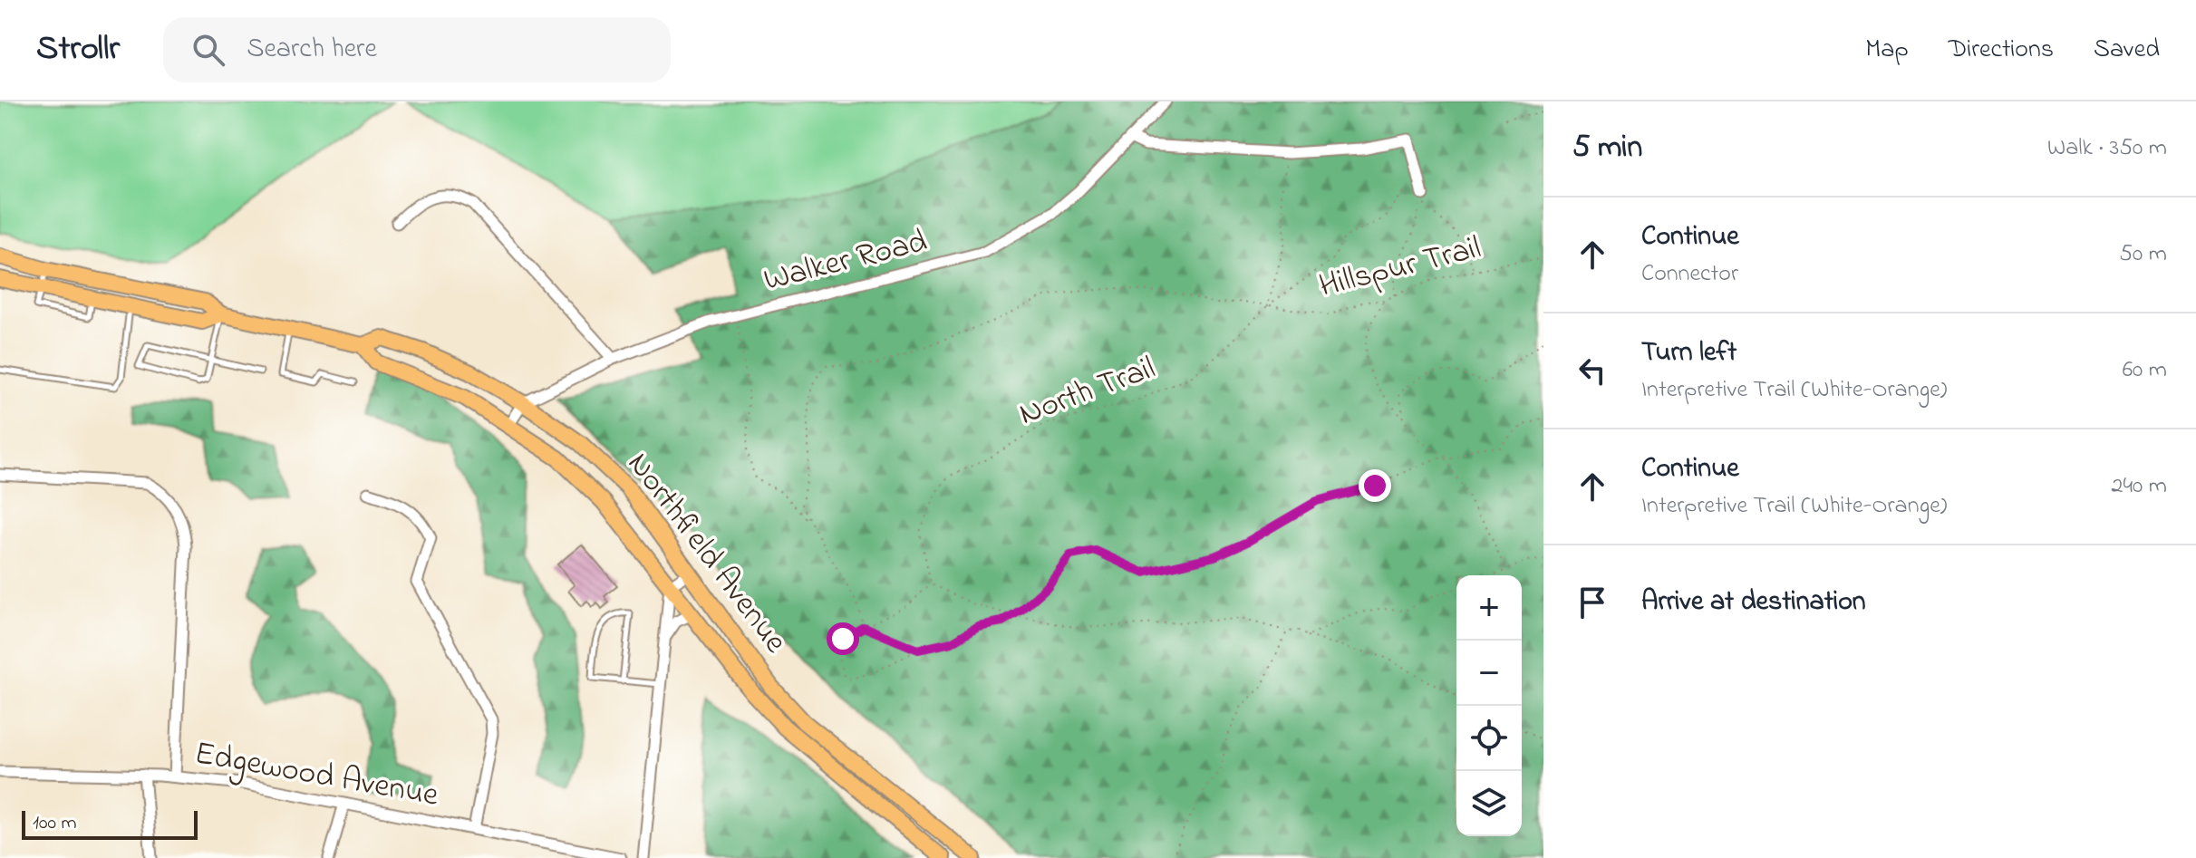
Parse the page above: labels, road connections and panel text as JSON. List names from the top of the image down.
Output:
{
  "streets": {
    "main road": ["Northfield Avenue"],
    "street": ["Walker Road", "Edgewood Avenue"],
    "path": ["Hillspur Trail", "North Trail"]
  },
  "crossings": [
    ["Walker Road", "Northfield Avenue"],
    ["Hillspur Trail", "North Trail"]
  ],
  "scale_bar": "100 m",
  "page": {
    "header": "Strollr",
    "search": "Search here",
    "nav": ["Map", "Directions", "Saved"],
    "heading": ["5 min", "Walk · 350 m"],
    "list": [
      ["Continue", "Connector", "50 m"],
      ["Turn left", "Interpretive Trail (White-Orange)", "60 m"],
      ["Continue", "Interpretive Trail (White-Orange)", "240 m"],
      "Arrive at destination"
    ],
    "map_buttons": ["+", "−"],
    "scale": "100 m"
  }
}
